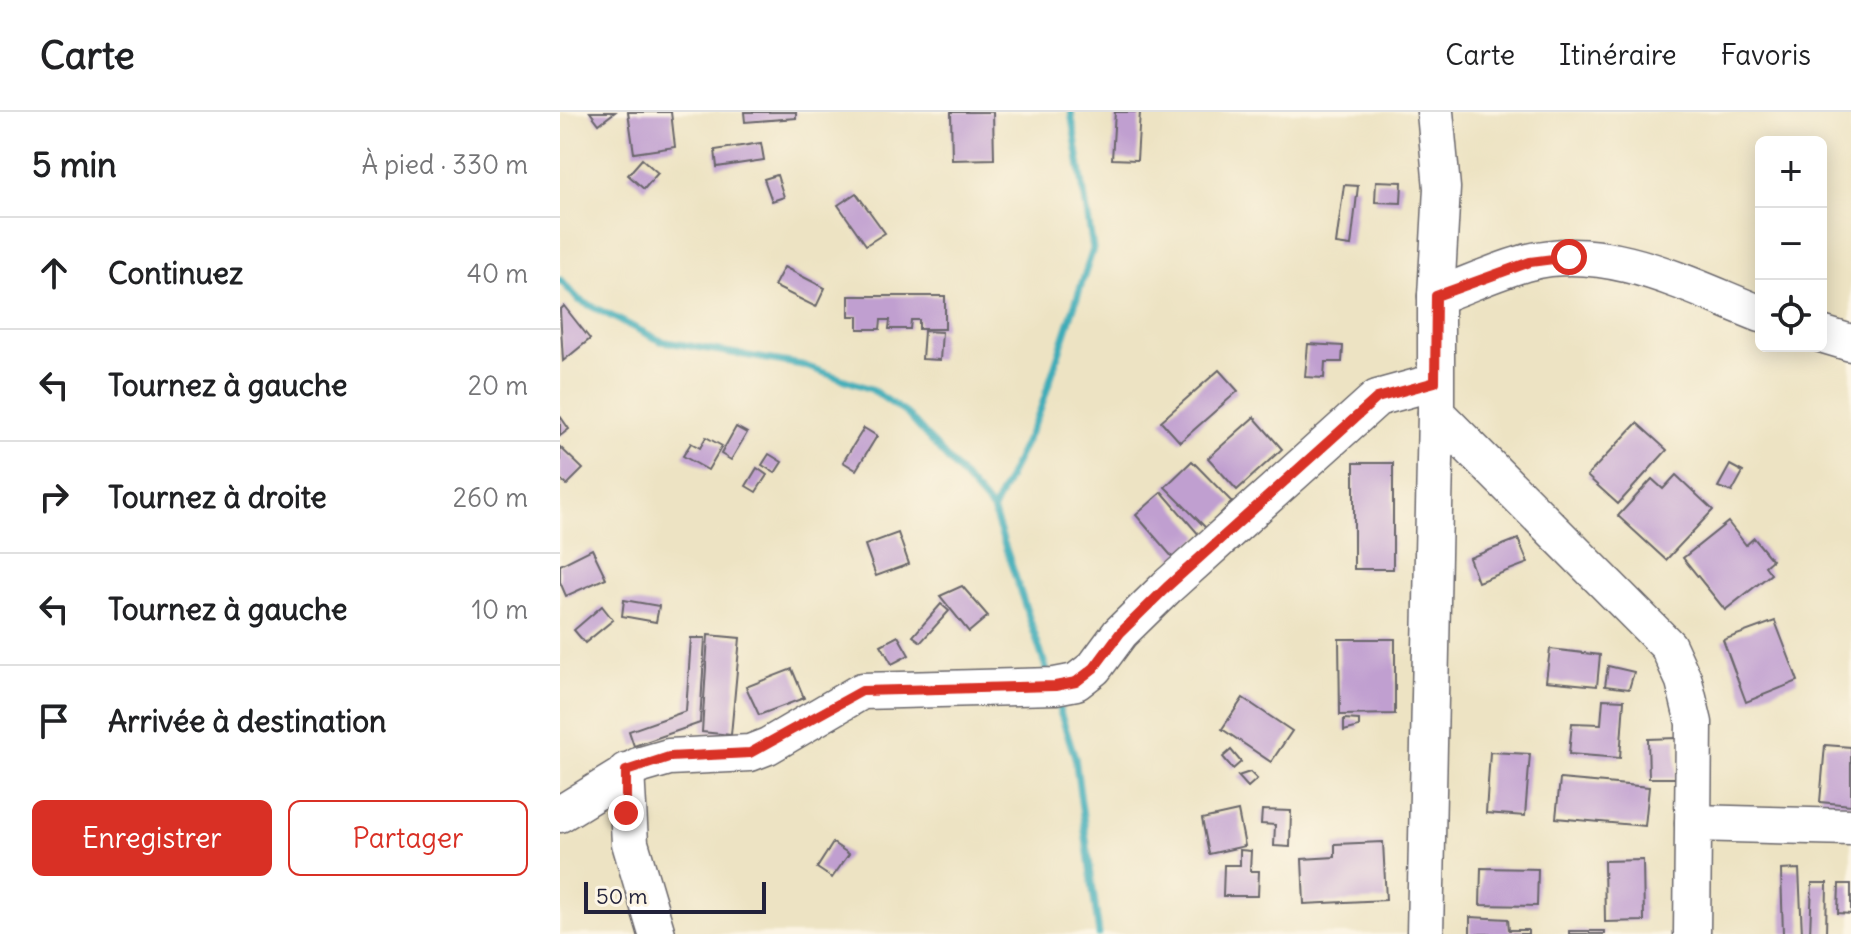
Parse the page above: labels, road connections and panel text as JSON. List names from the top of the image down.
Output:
{
  "scale_bar": "50 m",
  "page": {
    "header": "Carte",
    "nav": ["Carte", "Itinéraire", "Favoris"],
    "heading": ["5 min", "À pied · 330 m"],
    "map_buttons": ["+", "−"],
    "list": [
      ["Continuez", "40 m"],
      ["Tournez à gauche", "20 m"],
      ["Tournez à droite", "260 m"],
      ["Tournez à gauche", "10 m"],
      "Arrivée à destination"
    ],
    "buttons": ["Enregistrer", "Partager"],
    "scale": "50 m"
  }
}
